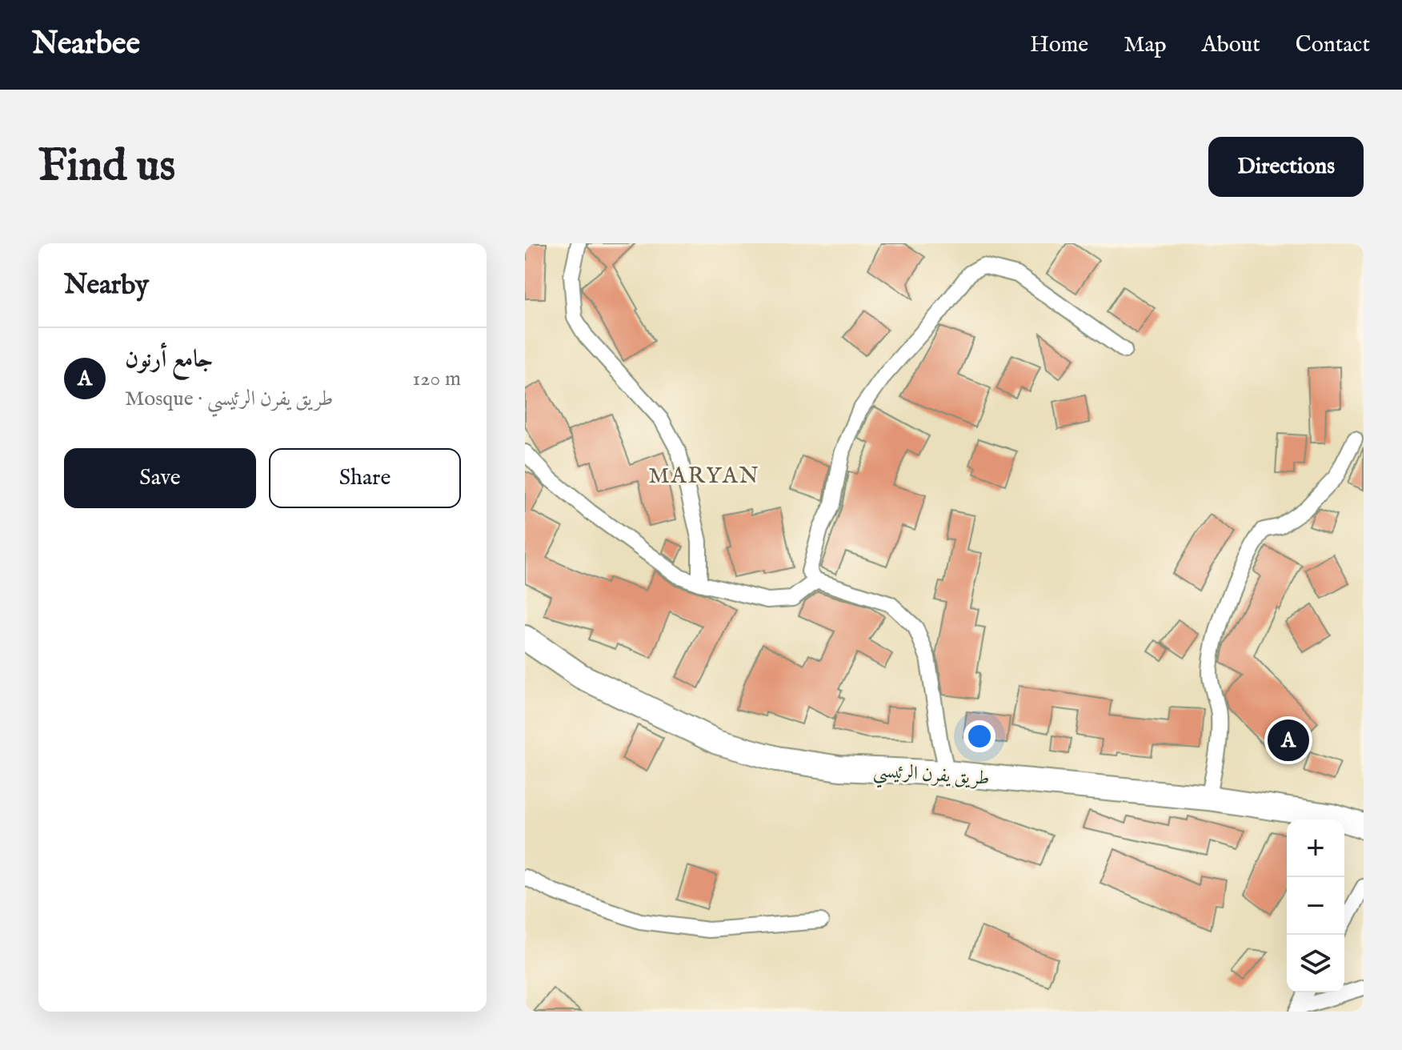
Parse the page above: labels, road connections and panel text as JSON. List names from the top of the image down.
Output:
{
  "streets": {
    "main road": ["طريق يفرن الرئيسي"]
  },
  "districts": ["MARYAN"],
  "page": {
    "header": "Nearbee",
    "nav": [
      "Home",
      "Map",
      "About",
      "Contact"
    ],
    "buttons": [
      "Directions",
      ["Save", "Share"]
    ],
    "title": "Find us",
    "heading": "Nearby",
    "list": [
      {
        "mark": "A",
        "name": "جامع أرنون",
        "note": "Mosque · طريق يفرن الرئيسي",
        "value": "120 m"
      }
    ],
    "pins": "A",
    "map_buttons": ["+", "−"]
  }
}
